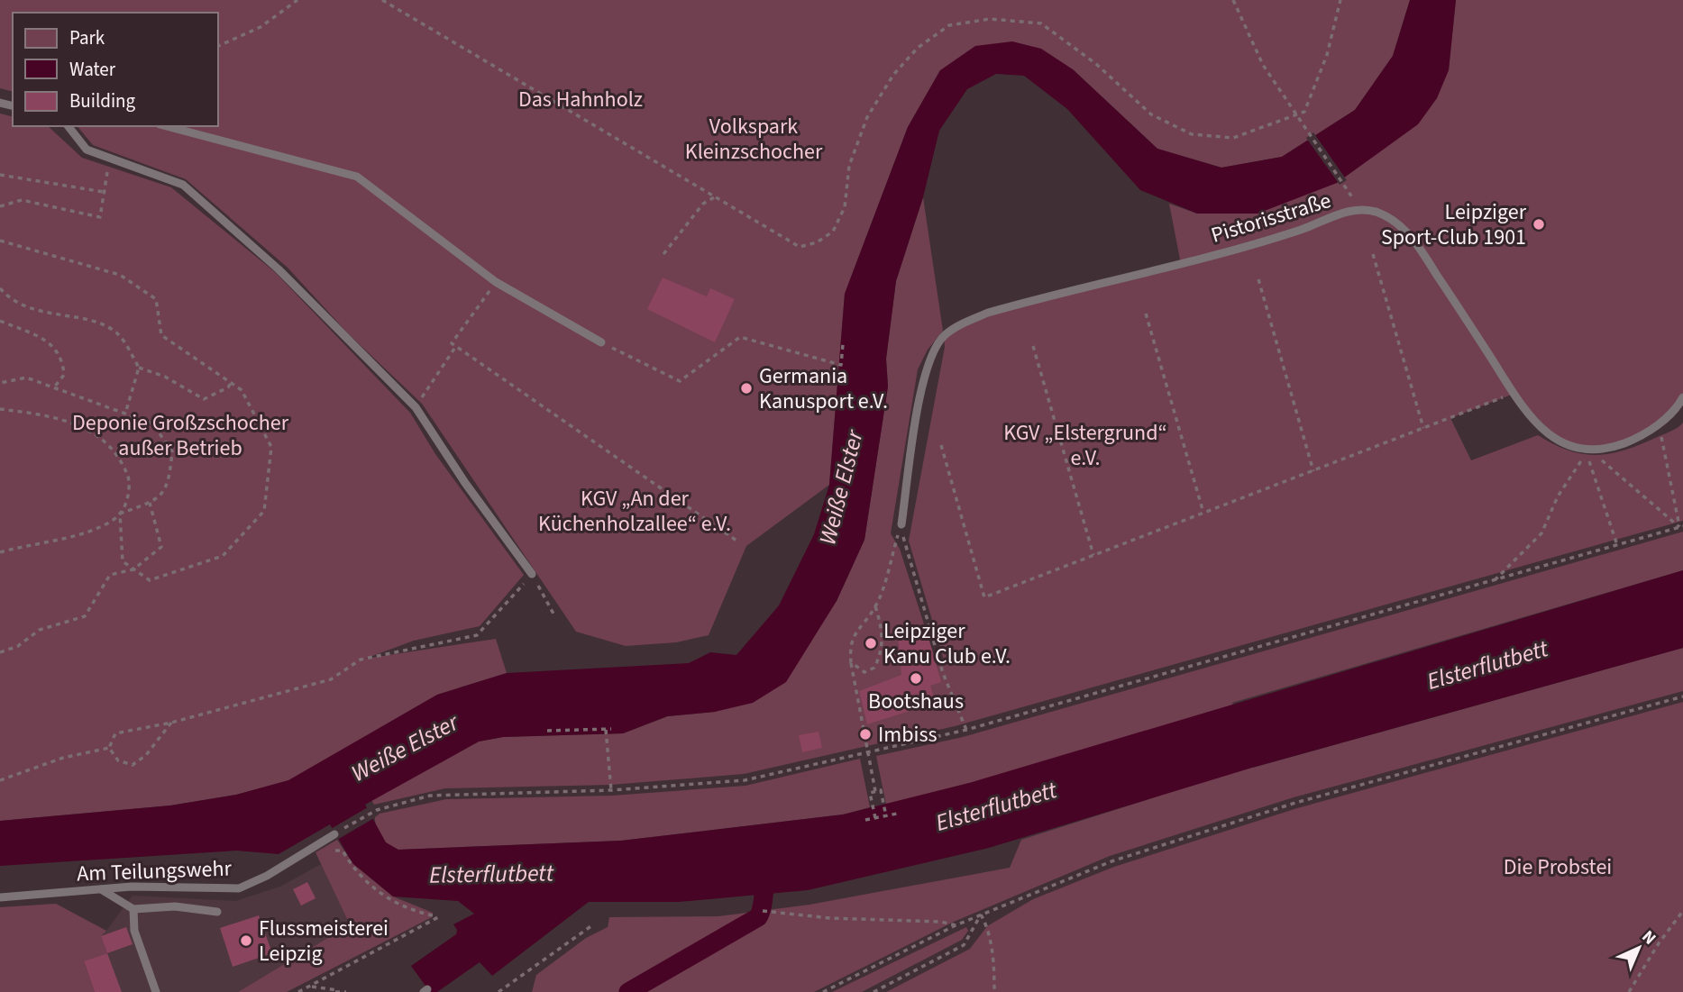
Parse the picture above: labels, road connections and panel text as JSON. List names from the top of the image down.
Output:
{
  "streets": {
    "lane": ["Pistorisstraße", "Am Teilungswehr"]
  },
  "water": ["Weiße Elster", "Elsterflutbett"],
  "parks": [
    "Das Hahnholz",
    "Volkspark Kleinzschocher",
    "Deponie Großzschocher außer Betrieb",
    "KGV „Elstergrund“ e.V.",
    "KGV „An der Küchenholzallee“ e.V.",
    "Die Probstei"
  ],
  "places": [
    "Leipziger Sport-Club 1901",
    "Germania Kanusport e.V.",
    "Leipziger Kanu Club e.V.",
    "Bootshaus",
    "Imbiss",
    "Flussmeisterei Leipzig"
  ],
  "legend": ["Park", "Water", "Building"],
  "north": "top right"
}
